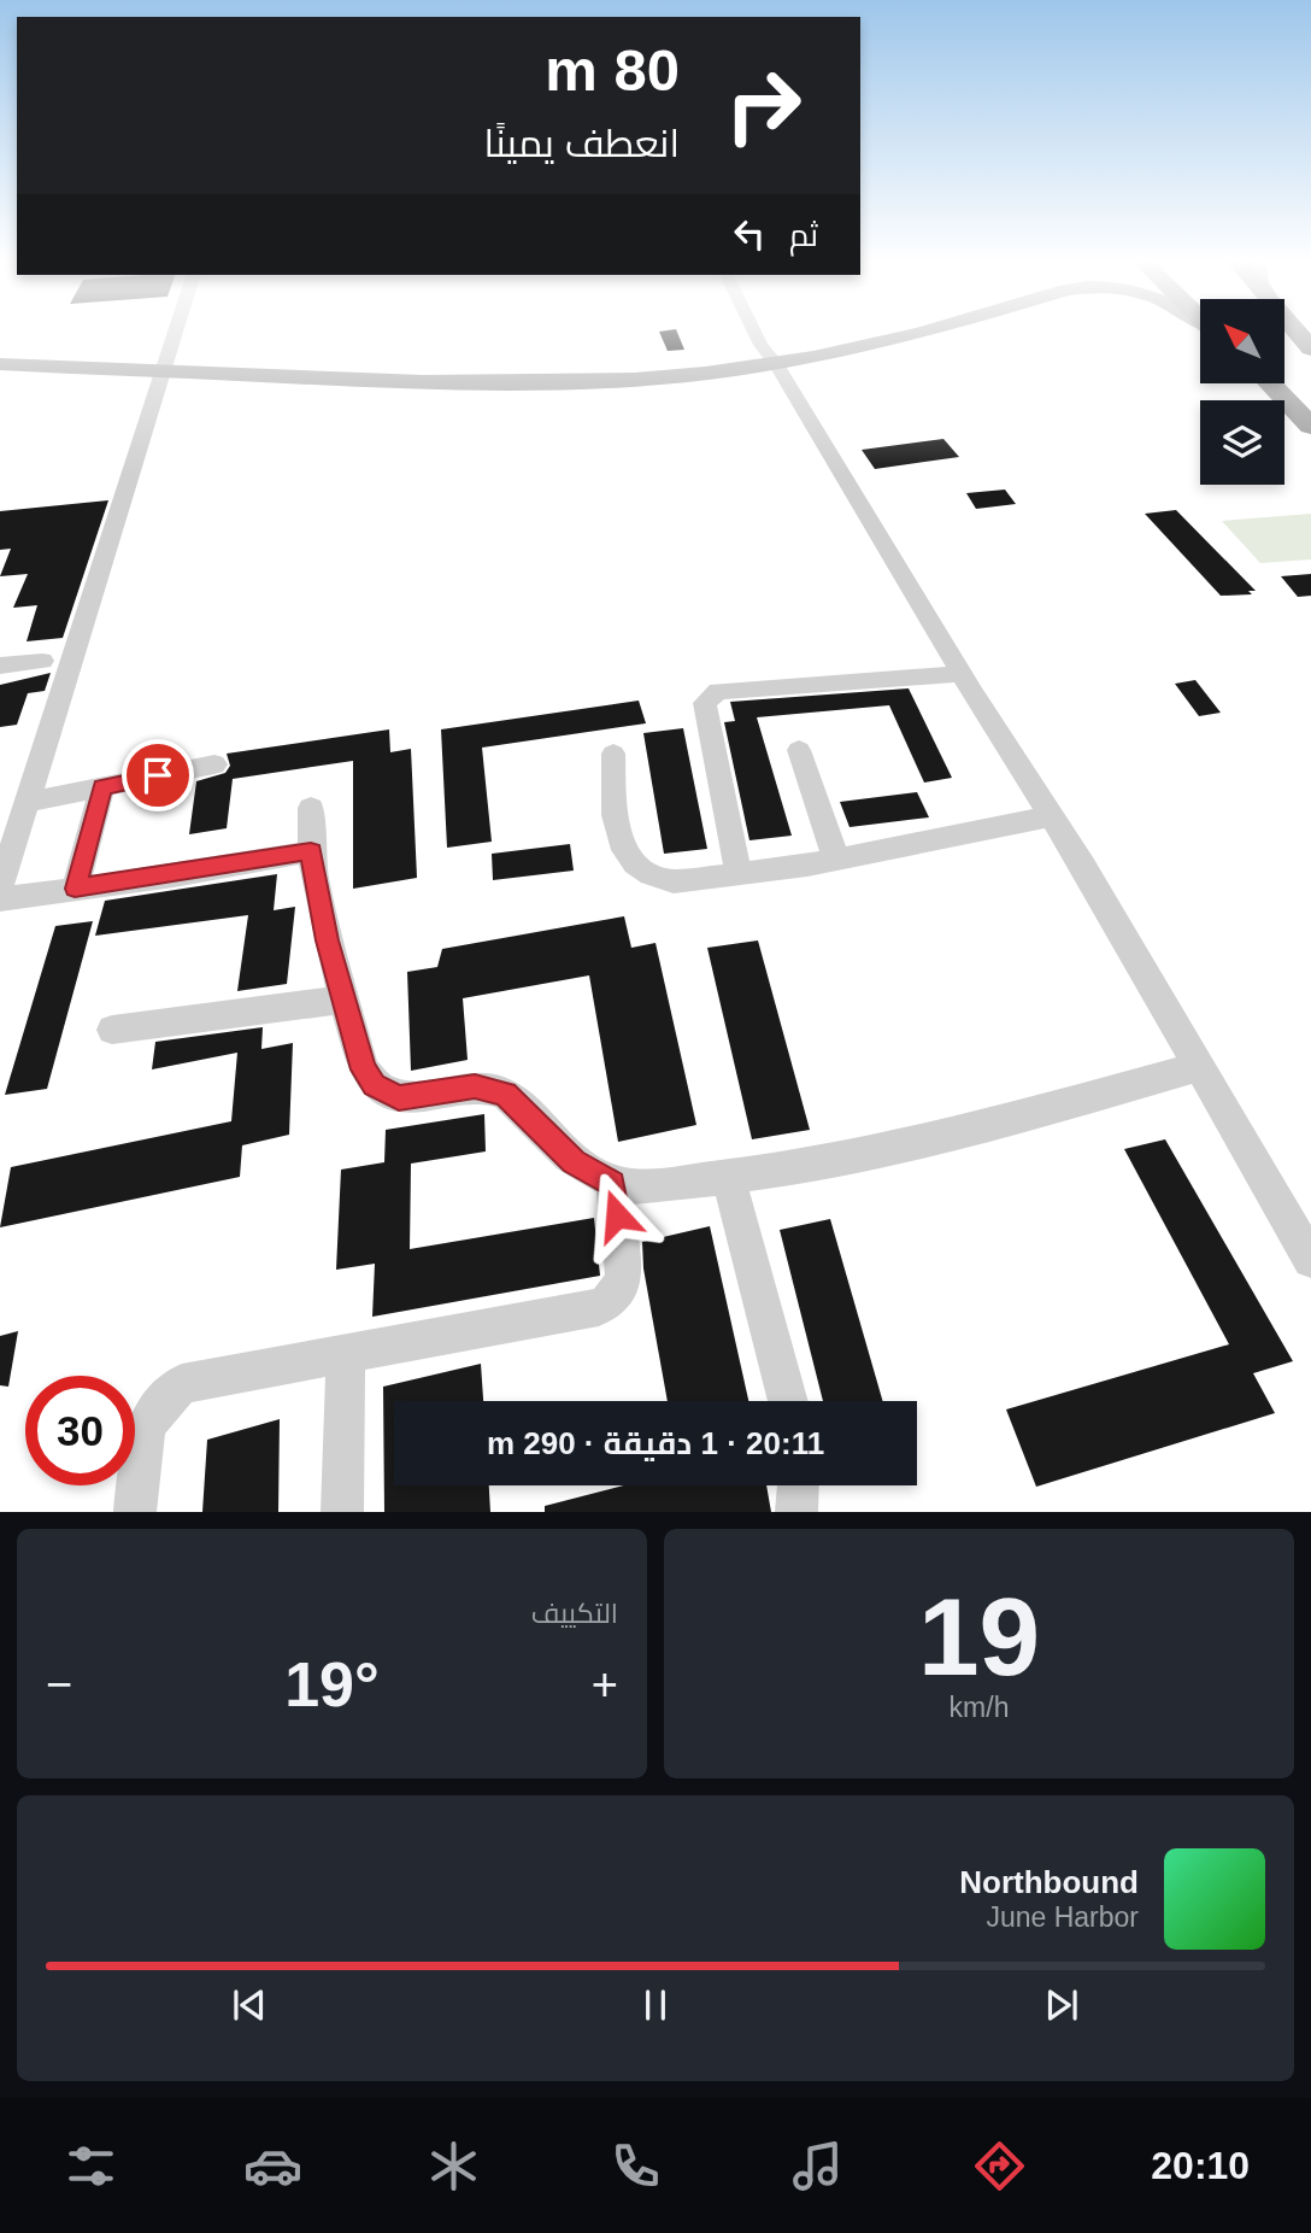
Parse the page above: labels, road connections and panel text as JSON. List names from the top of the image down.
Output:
{
  "north": "top left",
  "page": {
    "turn": ["80 m", "انعطف يمينًا"],
    "then": "ثم",
    "limit": "30",
    "trip": "20:11 · 1 دقيقة · 290 m",
    "tile": [
      ["19", "km/h"],
      "التكييف"
    ],
    "heat": ["−", "19°", "+"],
    "song": ["Northbound", "June Harbor"],
    "tabs": "20:10"
  }
}
